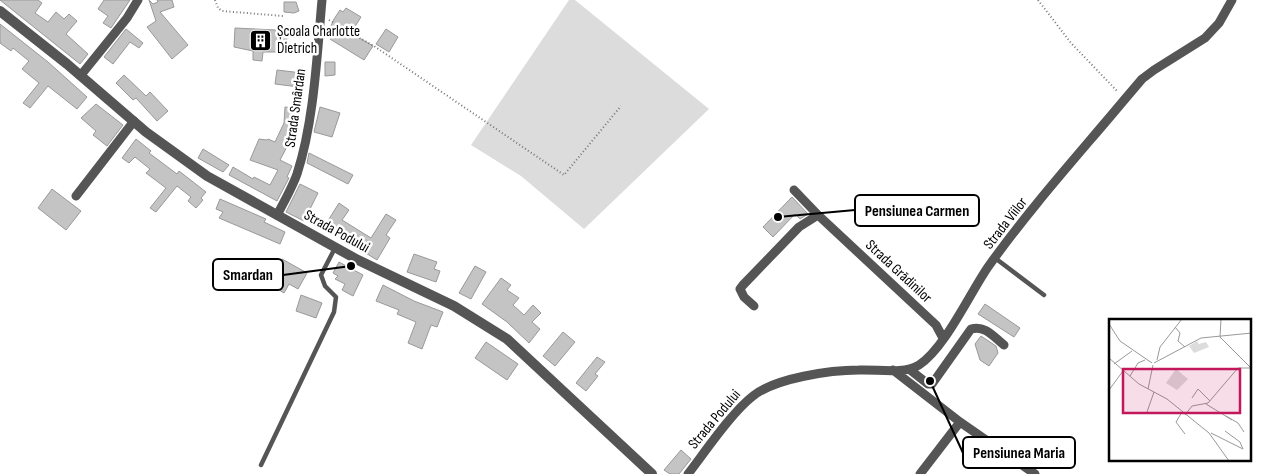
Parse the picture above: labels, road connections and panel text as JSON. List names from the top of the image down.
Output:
{
  "streets": {
    "street": [
      "Strada Smârdan",
      "Strada Viilor",
      "Strada Podului",
      "Strada Grădinilor"
    ]
  },
  "crossings": [
    ["Strada Smârdan", "Strada Podului"],
    ["Strada Viilor", "Strada Grădinilor"]
  ],
  "places": {
    "building": ["Școala Charlotte Dietrich"],
    "other": ["Pensiunea Carmen", "Smardan", "Pensiunea Maria"]
  }
}
